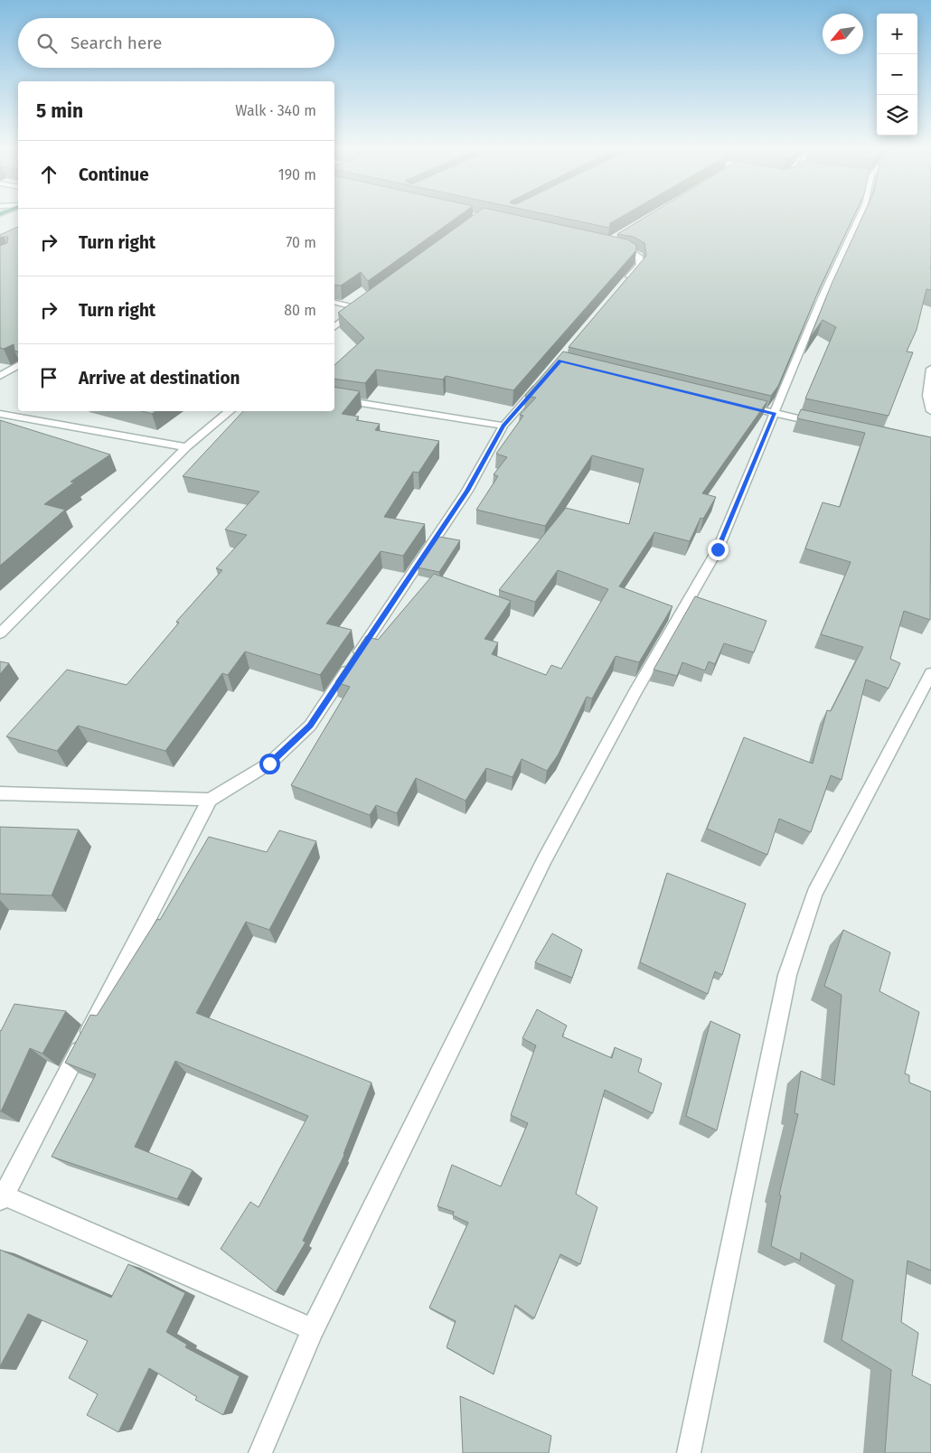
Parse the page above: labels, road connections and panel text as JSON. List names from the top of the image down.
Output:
{
  "north": "bottom left",
  "page": {
    "map_buttons": ["+", "−"],
    "search": "Search here",
    "heading": ["5 min", "Walk · 340 m"],
    "list": [
      ["Continue", "190 m"],
      ["Turn right", "70 m"],
      ["Turn right", "80 m"],
      "Arrive at destination"
    ]
  }
}
